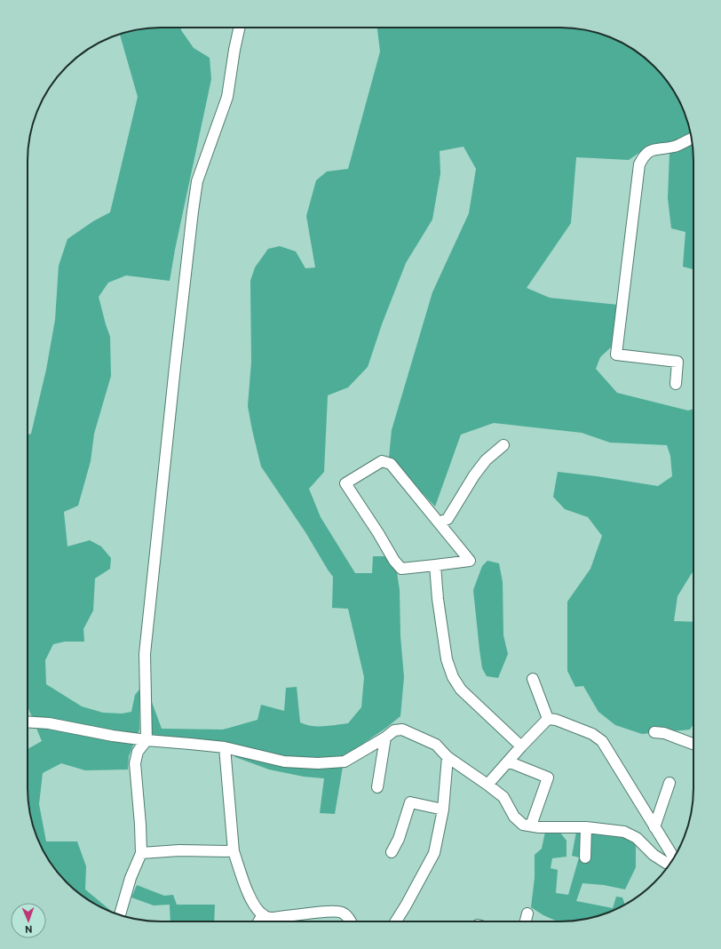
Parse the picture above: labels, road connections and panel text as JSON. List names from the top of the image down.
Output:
{
  "north": "bottom"
}
